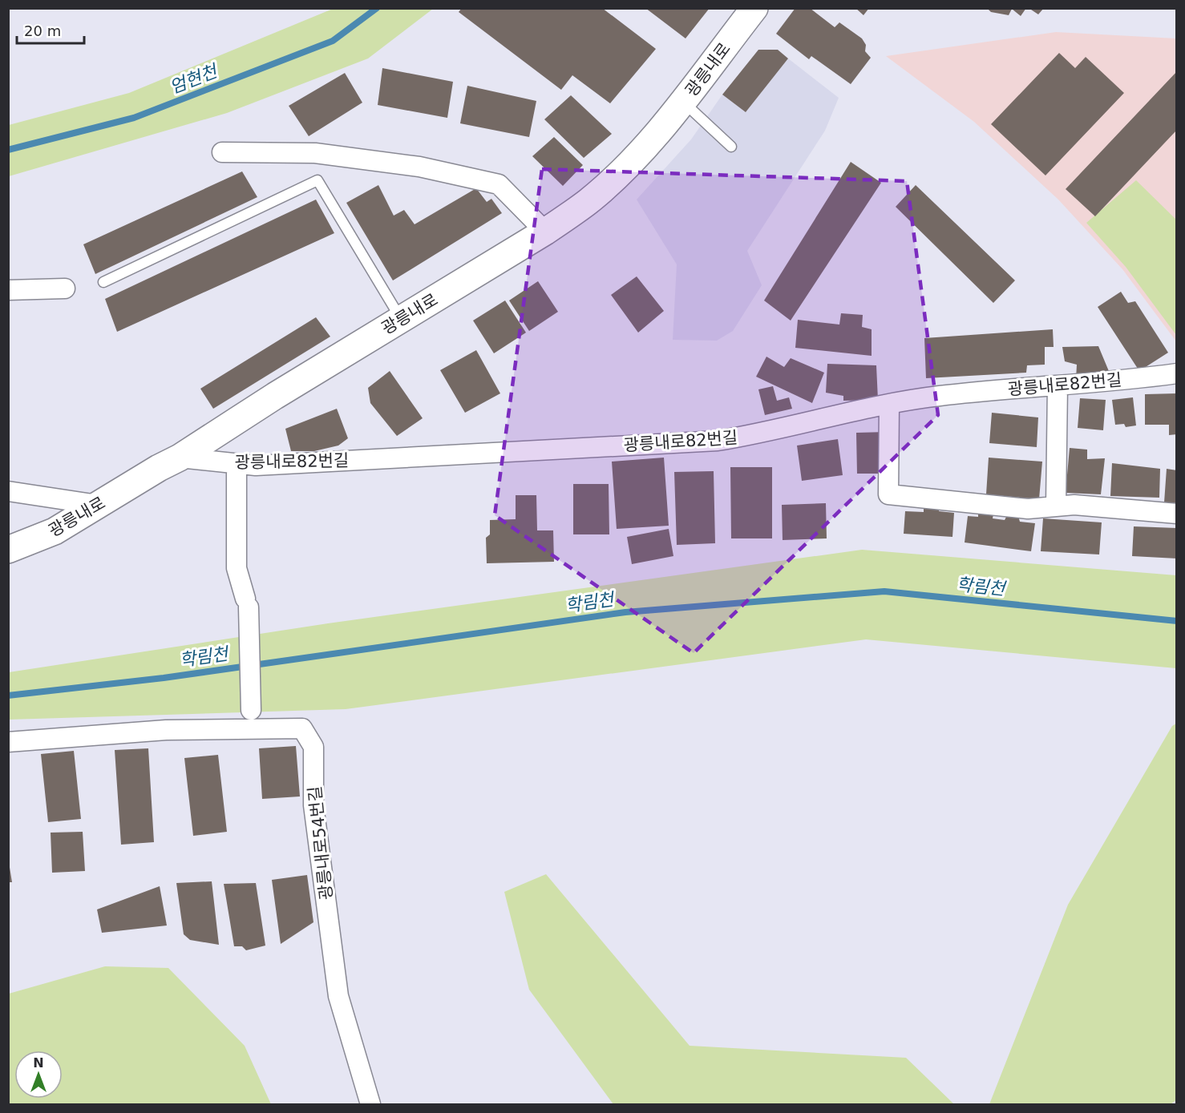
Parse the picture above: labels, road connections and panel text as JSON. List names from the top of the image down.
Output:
{
  "streets": {
    "street": ["광릉내로", "광릉내로82번길", "광릉내로54번길"]
  },
  "crossings": [
    ["광릉내로", "광릉내로82번길"]
  ],
  "water": ["엄현천", "학림천"],
  "scale_bar": "20 m",
  "north": "top"
}
